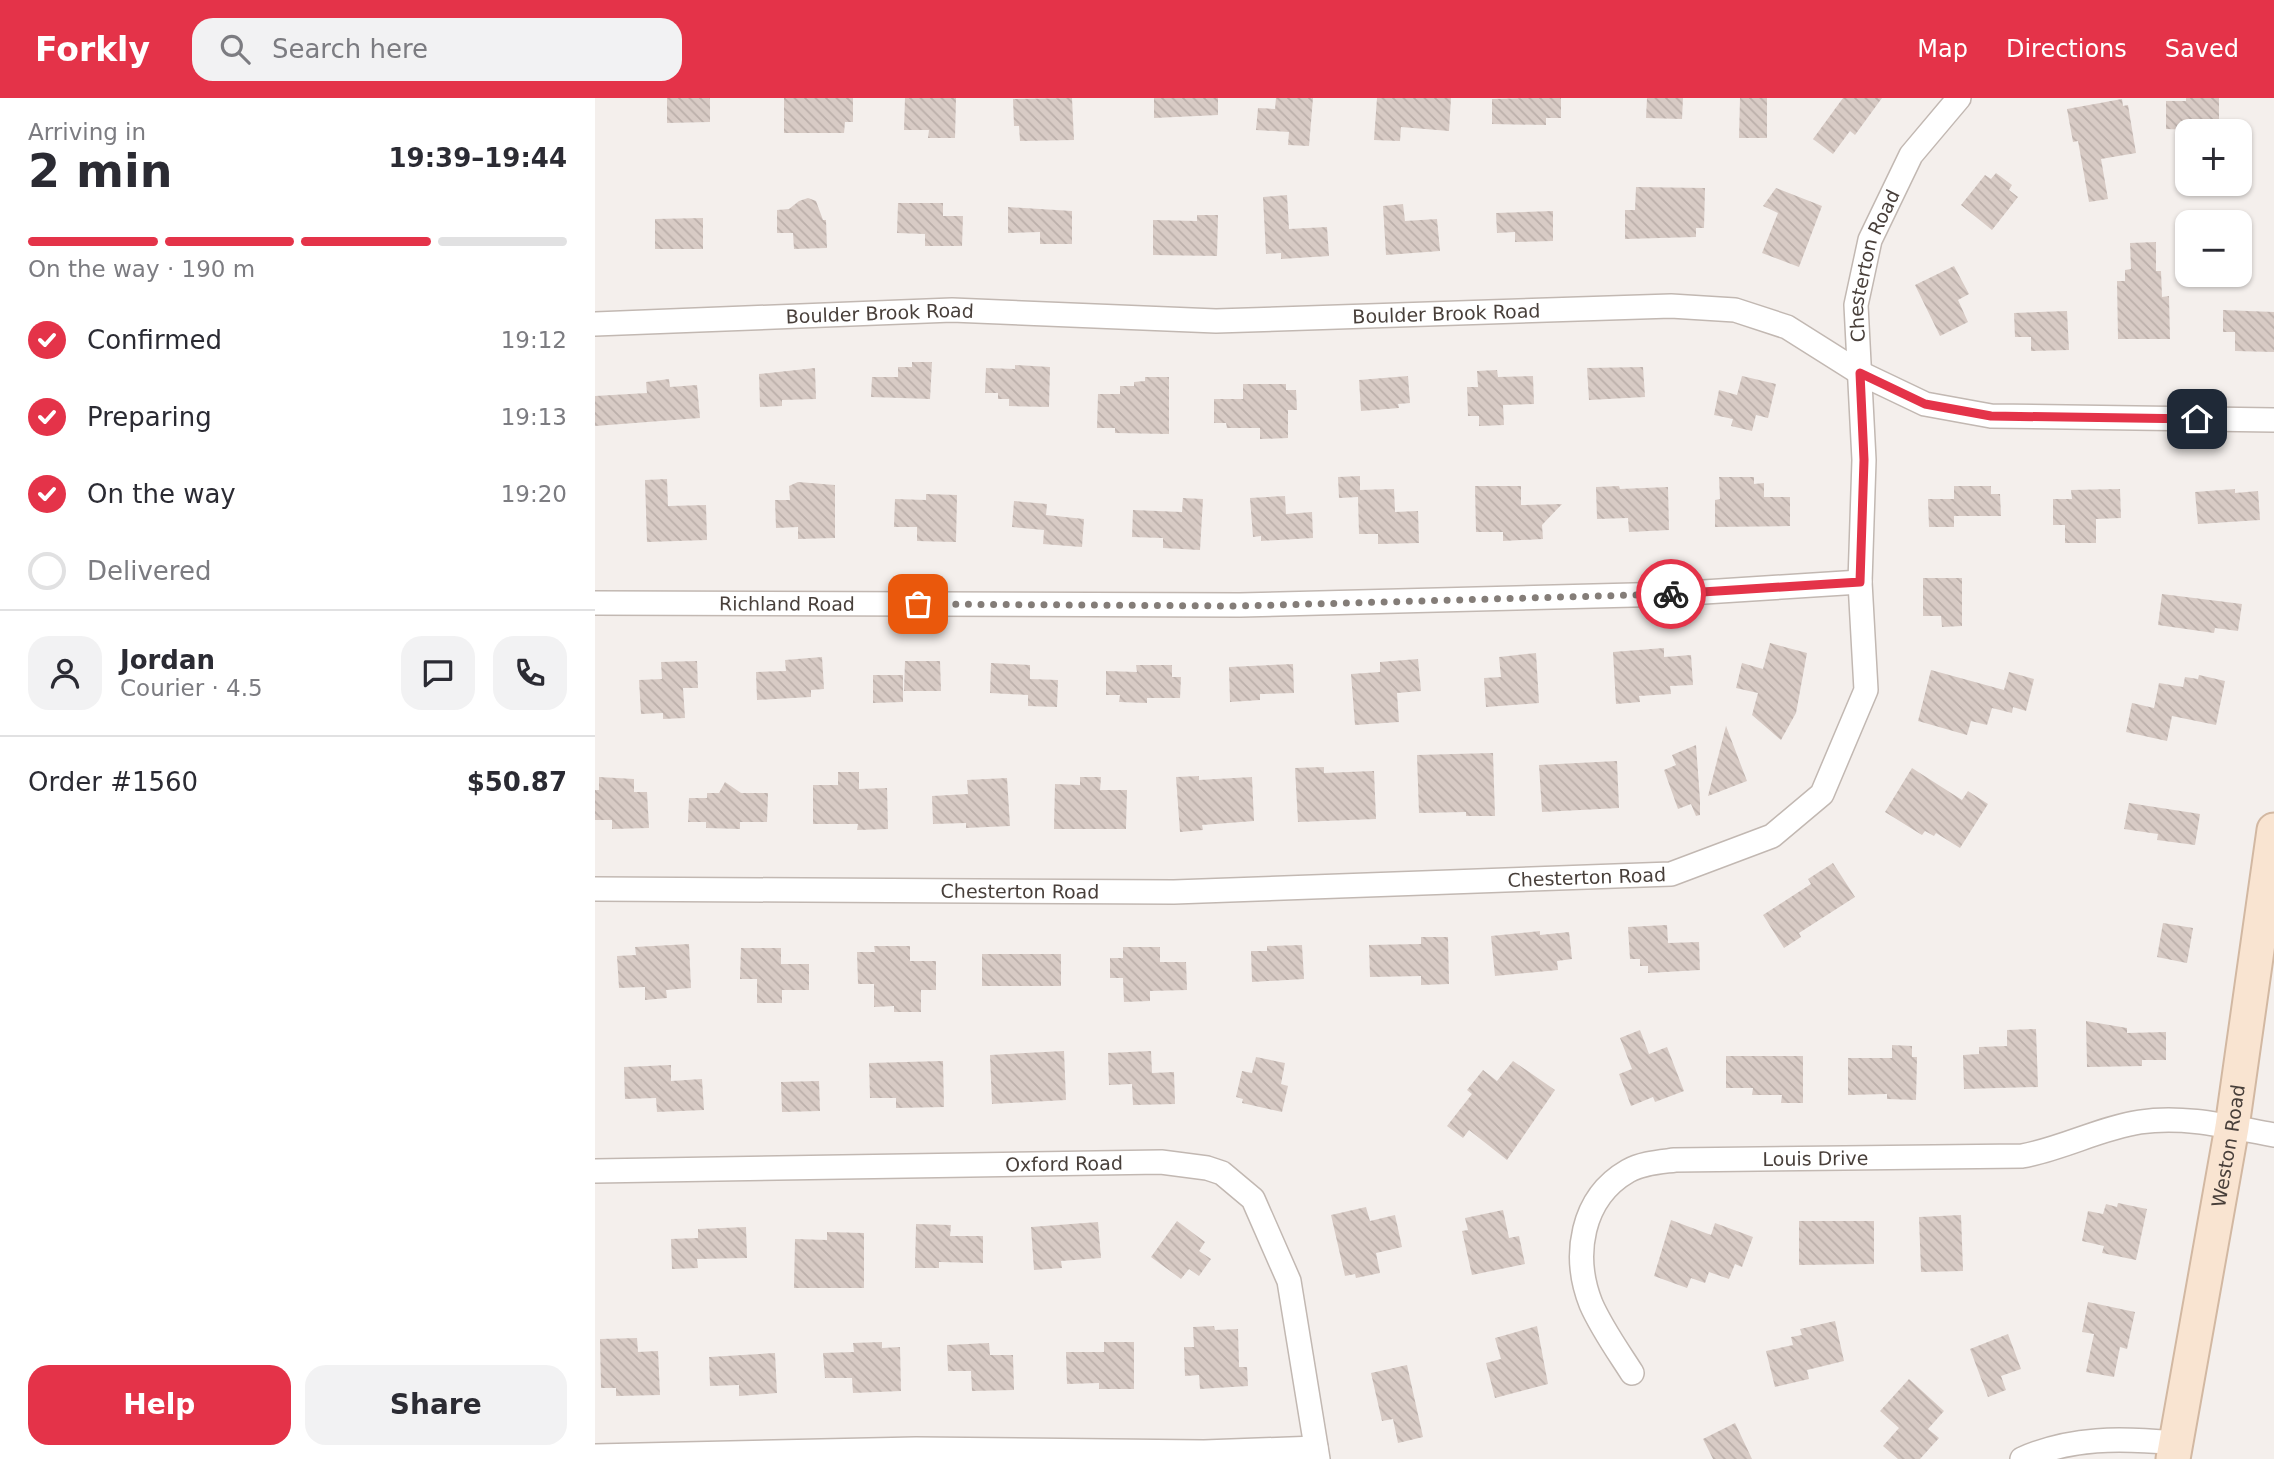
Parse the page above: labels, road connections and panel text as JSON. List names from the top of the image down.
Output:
{
  "streets": {
    "main road": ["Weston Road"],
    "street": [
      "Chesterton Road",
      "Boulder Brook Road",
      "Richland Road",
      "Louis Drive",
      "Oxford Road"
    ]
  },
  "crossings": [
    ["Chesterton Road", "Boulder Brook Road"],
    ["Chesterton Road", "Richland Road"],
    ["Weston Road", "Louis Drive"]
  ],
  "page": {
    "header": "Forkly",
    "search": "Search here",
    "nav": ["Map", "Directions", "Saved"],
    "heading": ["2 min", "Arriving in", "19:39–19:44"],
    "panel": [
      "Jordan",
      "Courier · 4.5",
      "Order #1560",
      "$50.87"
    ],
    "map_buttons": ["+", "−"],
    "bar": "On the way · 190 m",
    "list": [
      ["Confirmed", "19:12"],
      ["Preparing", "19:13"],
      ["On the way", "19:20"],
      "Delivered"
    ],
    "buttons": ["Help", "Share"]
  }
}
